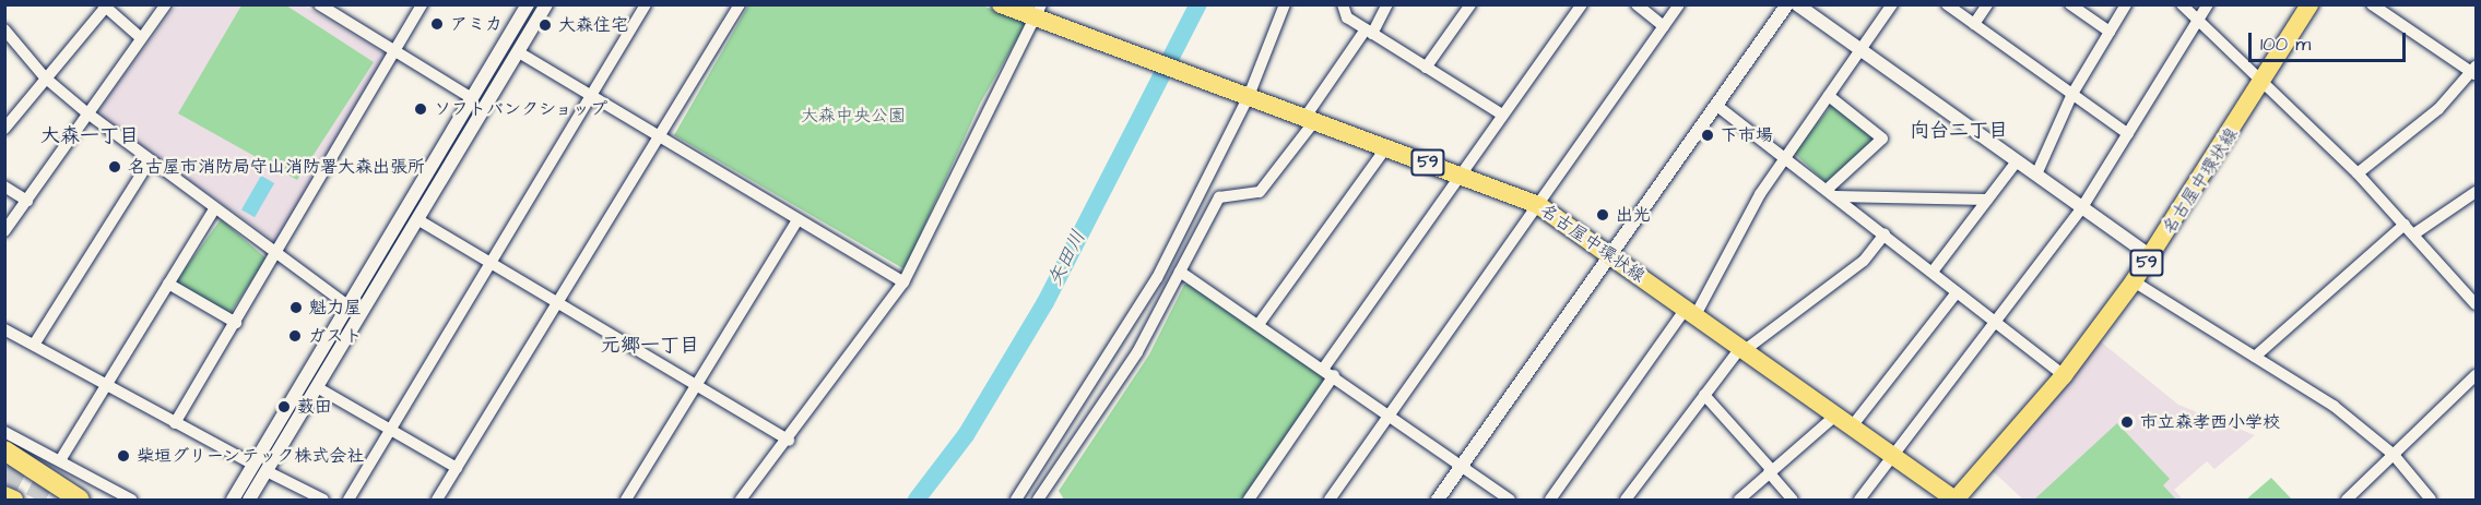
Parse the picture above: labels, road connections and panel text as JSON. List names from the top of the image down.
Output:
{
  "streets": {
    "main road": ["59", "名古屋中環状線"]
  },
  "districts": ["向台二丁目", "大森一丁目", "元郷一丁目"],
  "water": ["矢田川"],
  "parks": ["大森中央公園"],
  "places": [
    "アミカ",
    "大森住宅",
    "ソフトバンクショップ",
    "下市場",
    "名古屋市消防局守山消防署大森出張所",
    "出光",
    "魁力屋",
    "ガスト",
    "薮田",
    "市立森孝西小学校",
    "柴垣グリーンテック株式会社"
  ],
  "scale_bar": "100 m"
}
